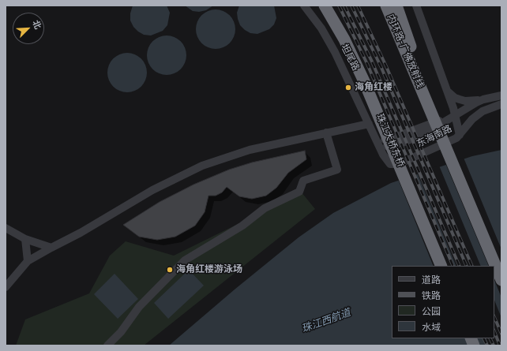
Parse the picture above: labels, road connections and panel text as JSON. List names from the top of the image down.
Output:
{
  "streets": {
    "highway": ["内环路-广佛放射线", "珠江大桥东桥"],
    "street": ["坦尾路", "东海南路"]
  },
  "crossings": [
    ["坦尾路", "东海南路"]
  ],
  "water": ["珠江西航道"],
  "places": ["海角红楼", "海角红楼游泳场"],
  "legend": [
    "道路",
    "铁路",
    "公园",
    "水域"
  ],
  "north": "top right"
}
